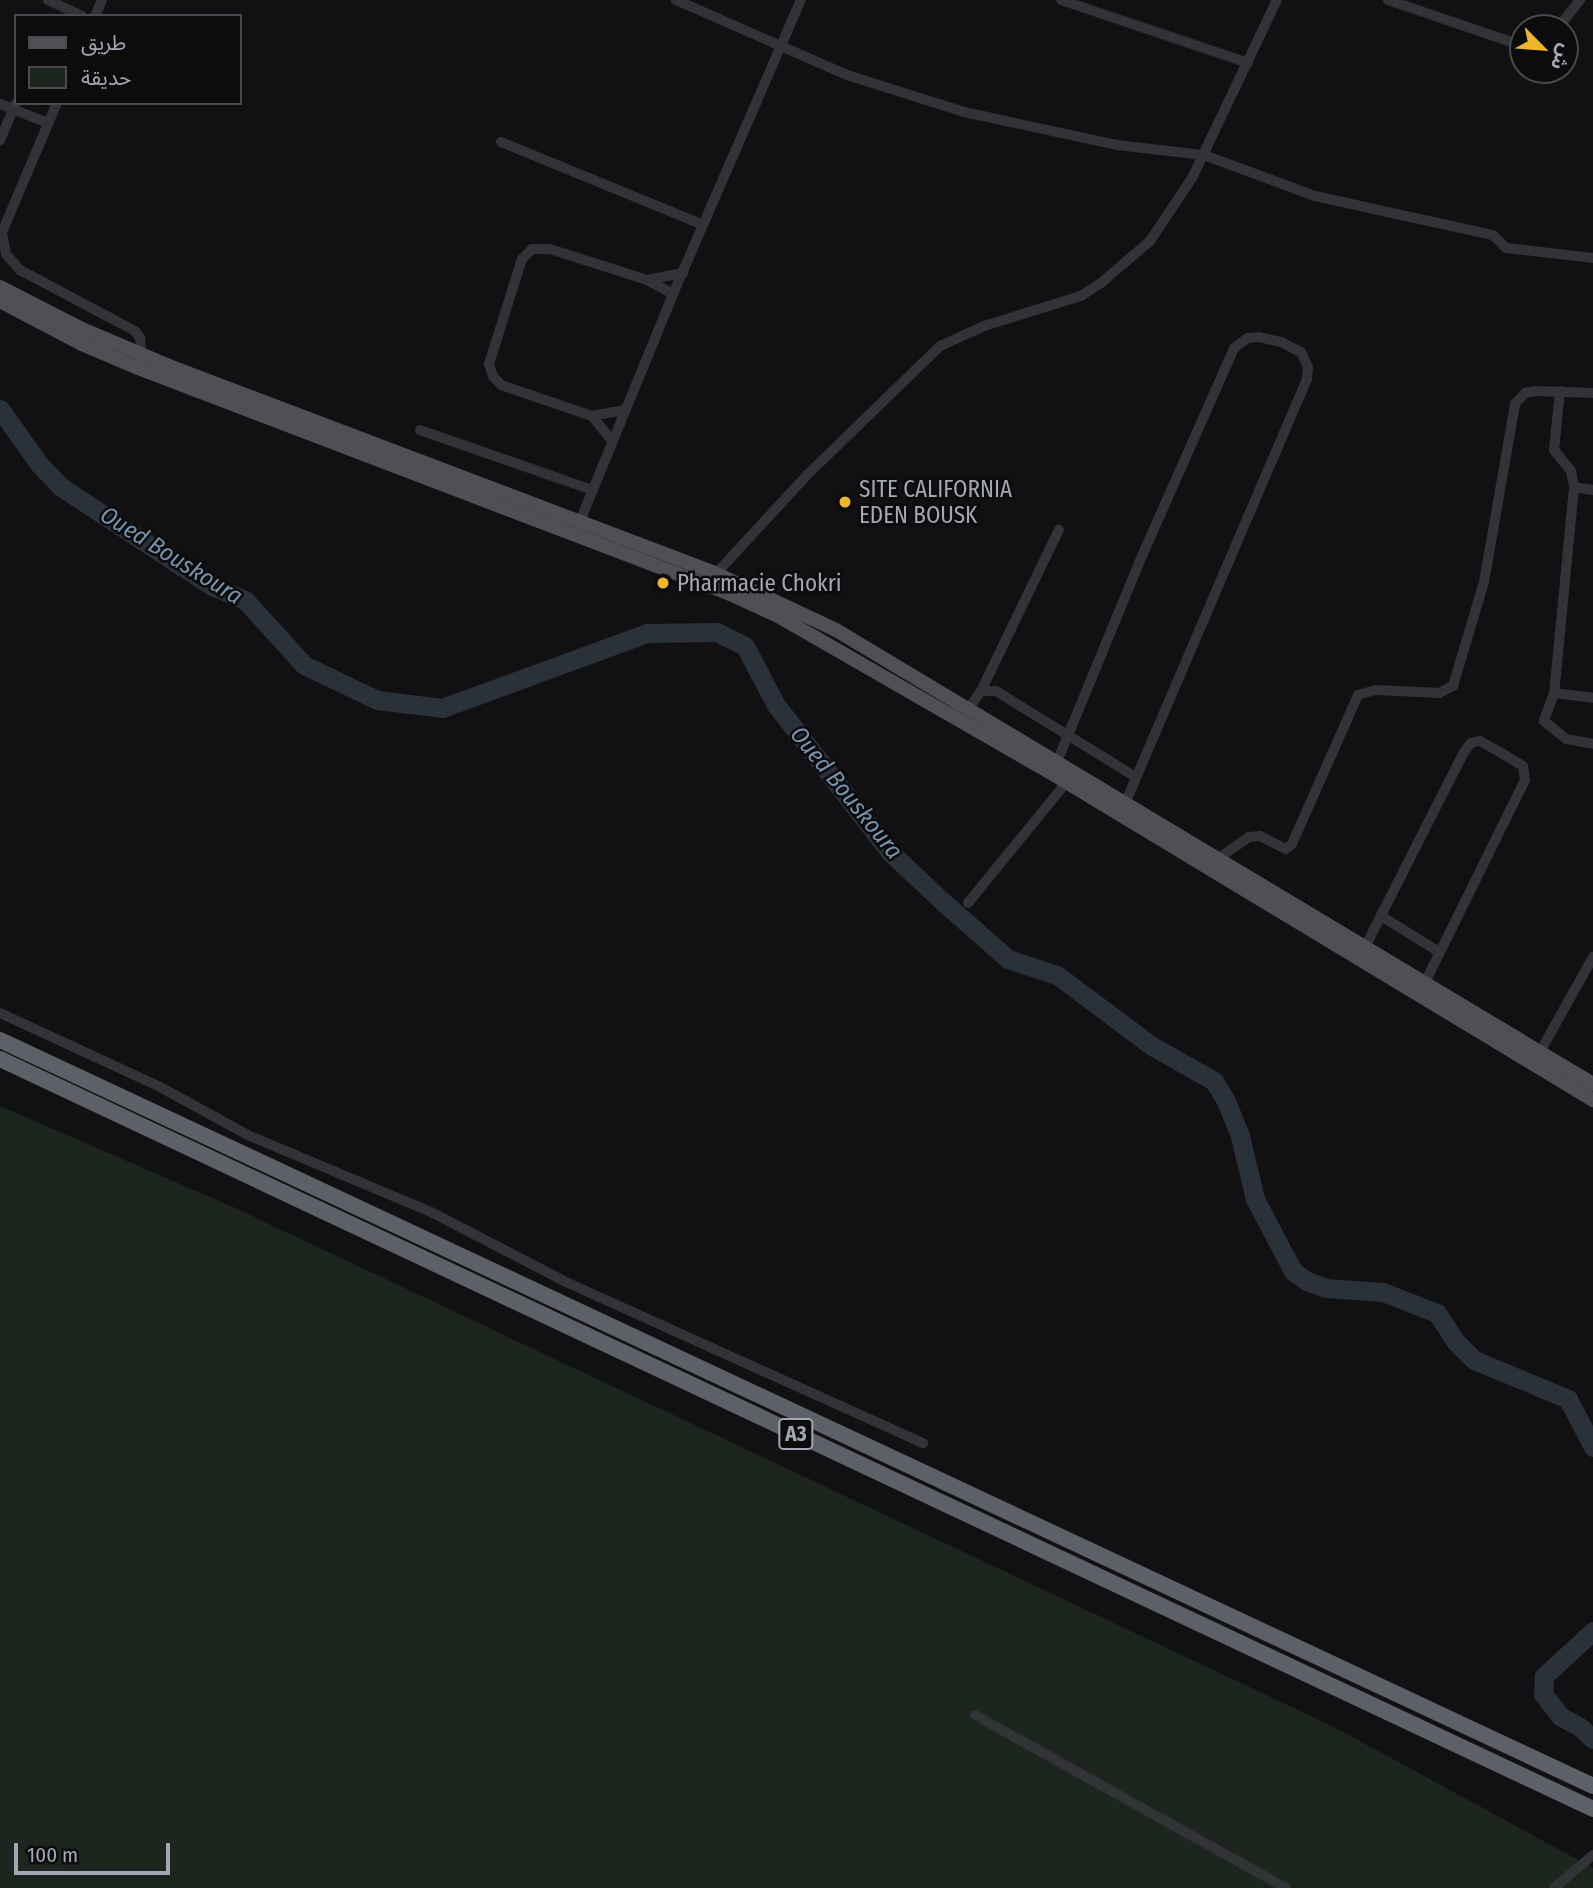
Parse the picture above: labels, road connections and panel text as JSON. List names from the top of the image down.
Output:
{
  "streets": {
    "highway": ["A3"]
  },
  "water": ["Oued Bouskoura"],
  "places": ["SITE CALIFORNIA EDEN BOUSK", "Pharmacie Chokri"],
  "legend": ["طريق", "حديقة"],
  "scale_bar": "100 m",
  "north": "bottom right"
}
